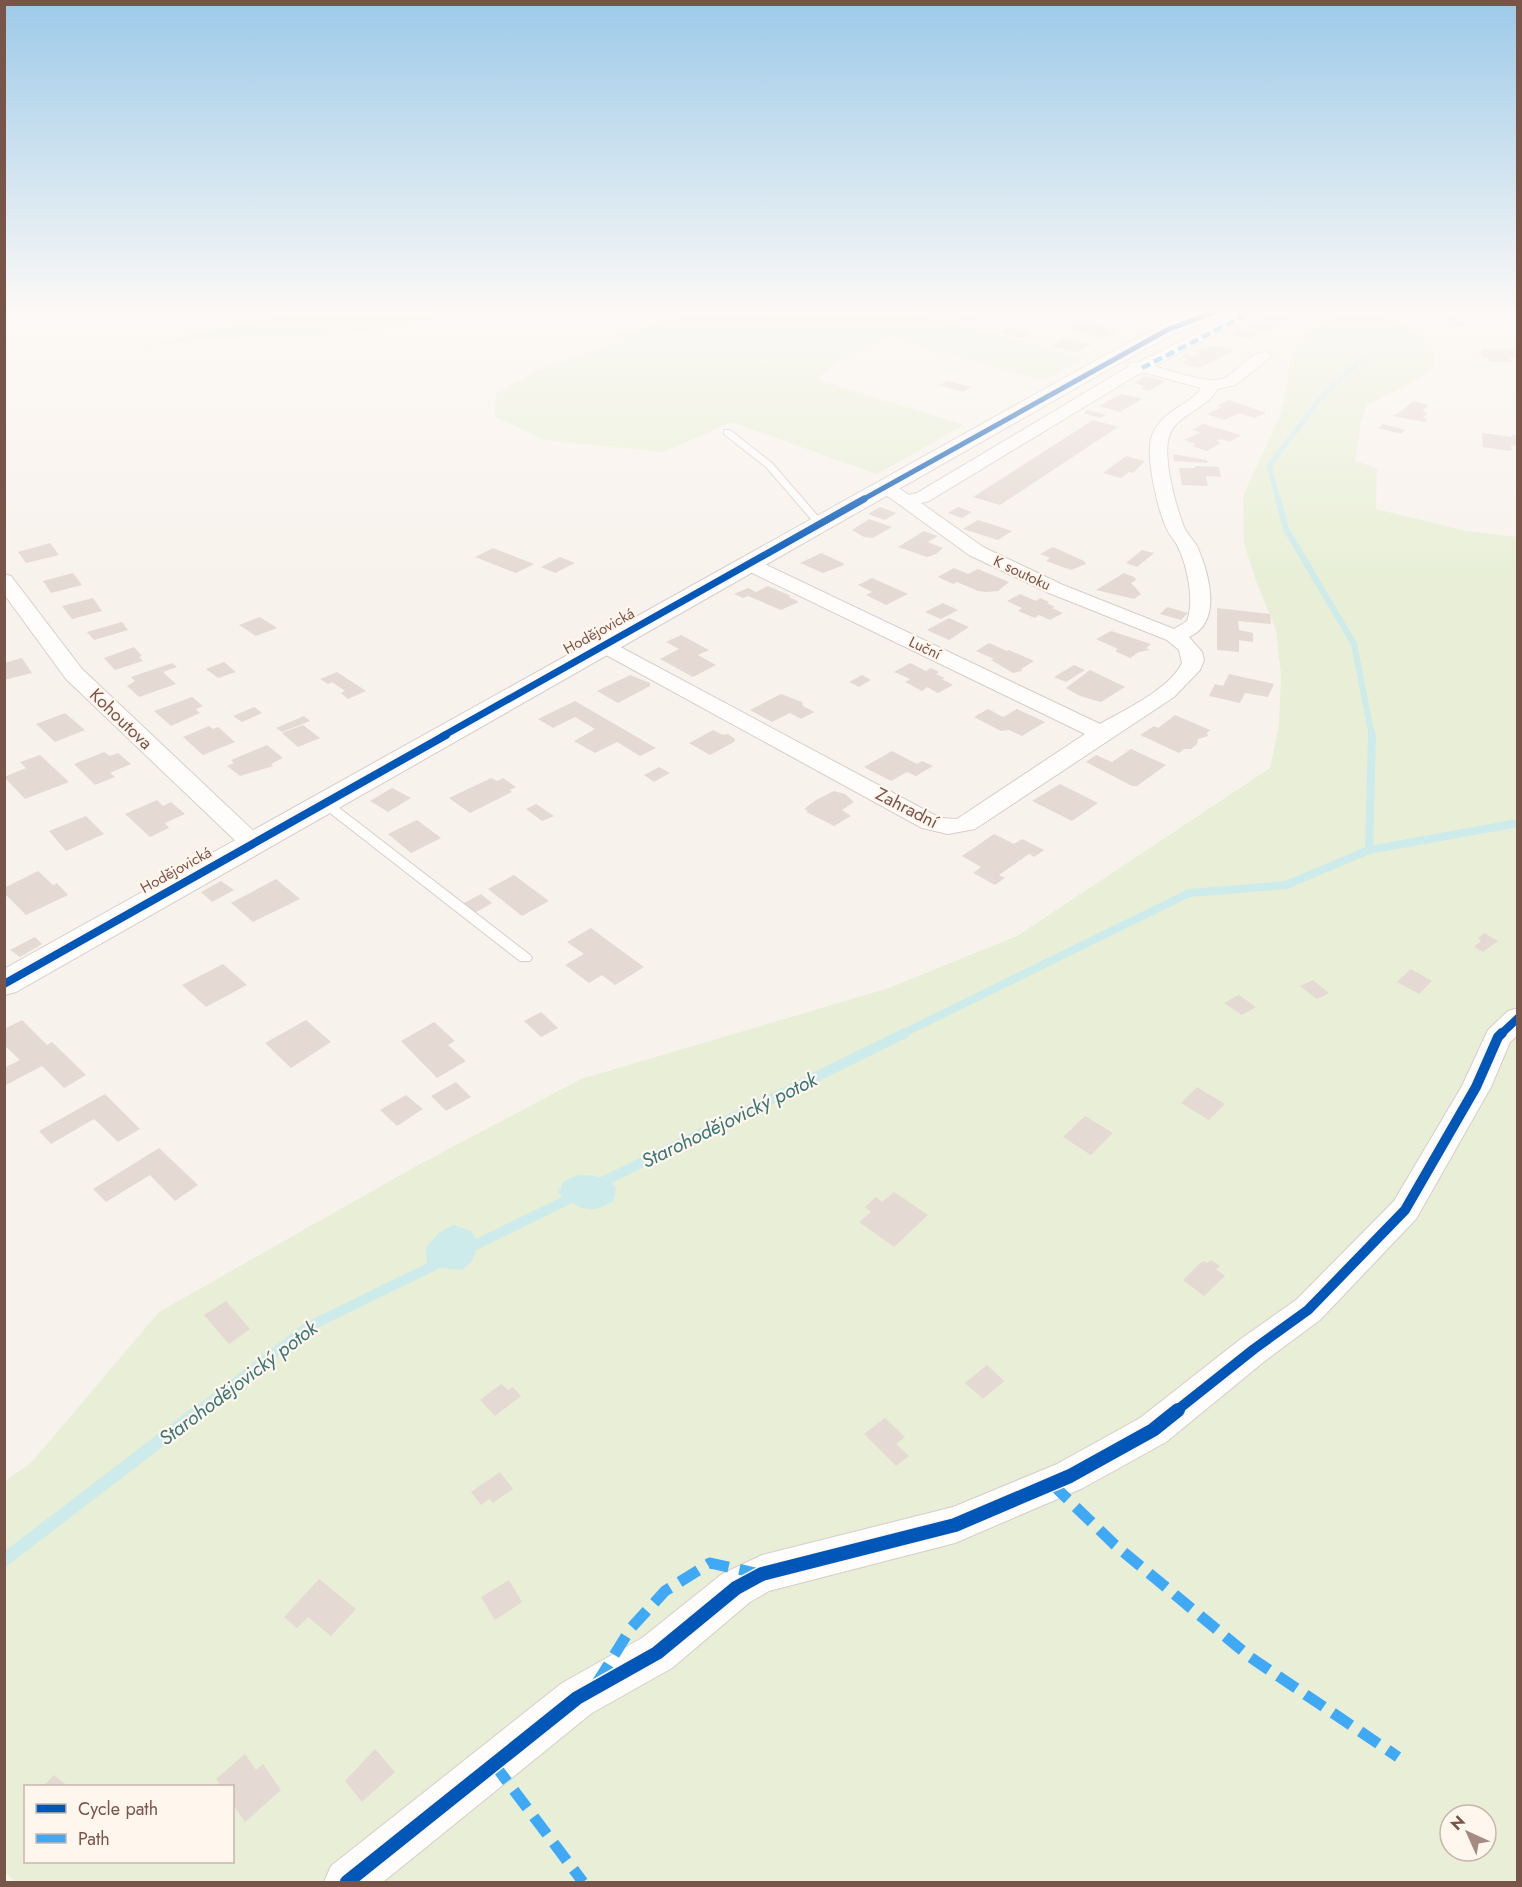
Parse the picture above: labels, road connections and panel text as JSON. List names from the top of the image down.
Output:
{
  "streets": {
    "street": [
      "K soutoku",
      "Hodějovická",
      "Luční",
      "Kohoutova",
      "Zahradní"
    ]
  },
  "crossings": [
    ["K soutoku", "Hodějovická"],
    ["K soutoku", "Zahradní"],
    ["Hodějovická", "Luční"],
    ["Hodějovická", "Kohoutova"],
    ["Hodějovická", "Zahradní"],
    ["Luční", "Zahradní"]
  ],
  "water": ["Starohodějovický potok"],
  "legend": ["Cycle path", "Path"],
  "north": "top left"
}
